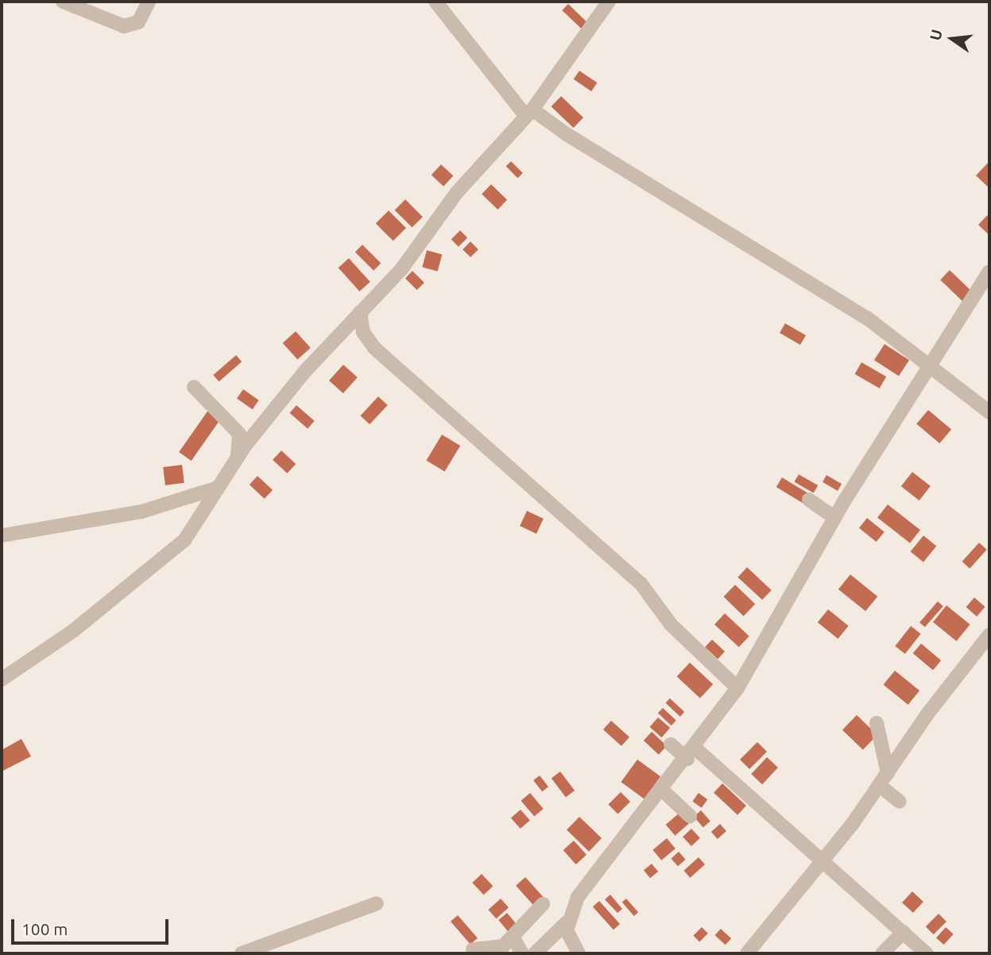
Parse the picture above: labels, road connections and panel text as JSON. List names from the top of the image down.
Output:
{
  "scale_bar": "100 m",
  "north": "left"
}
